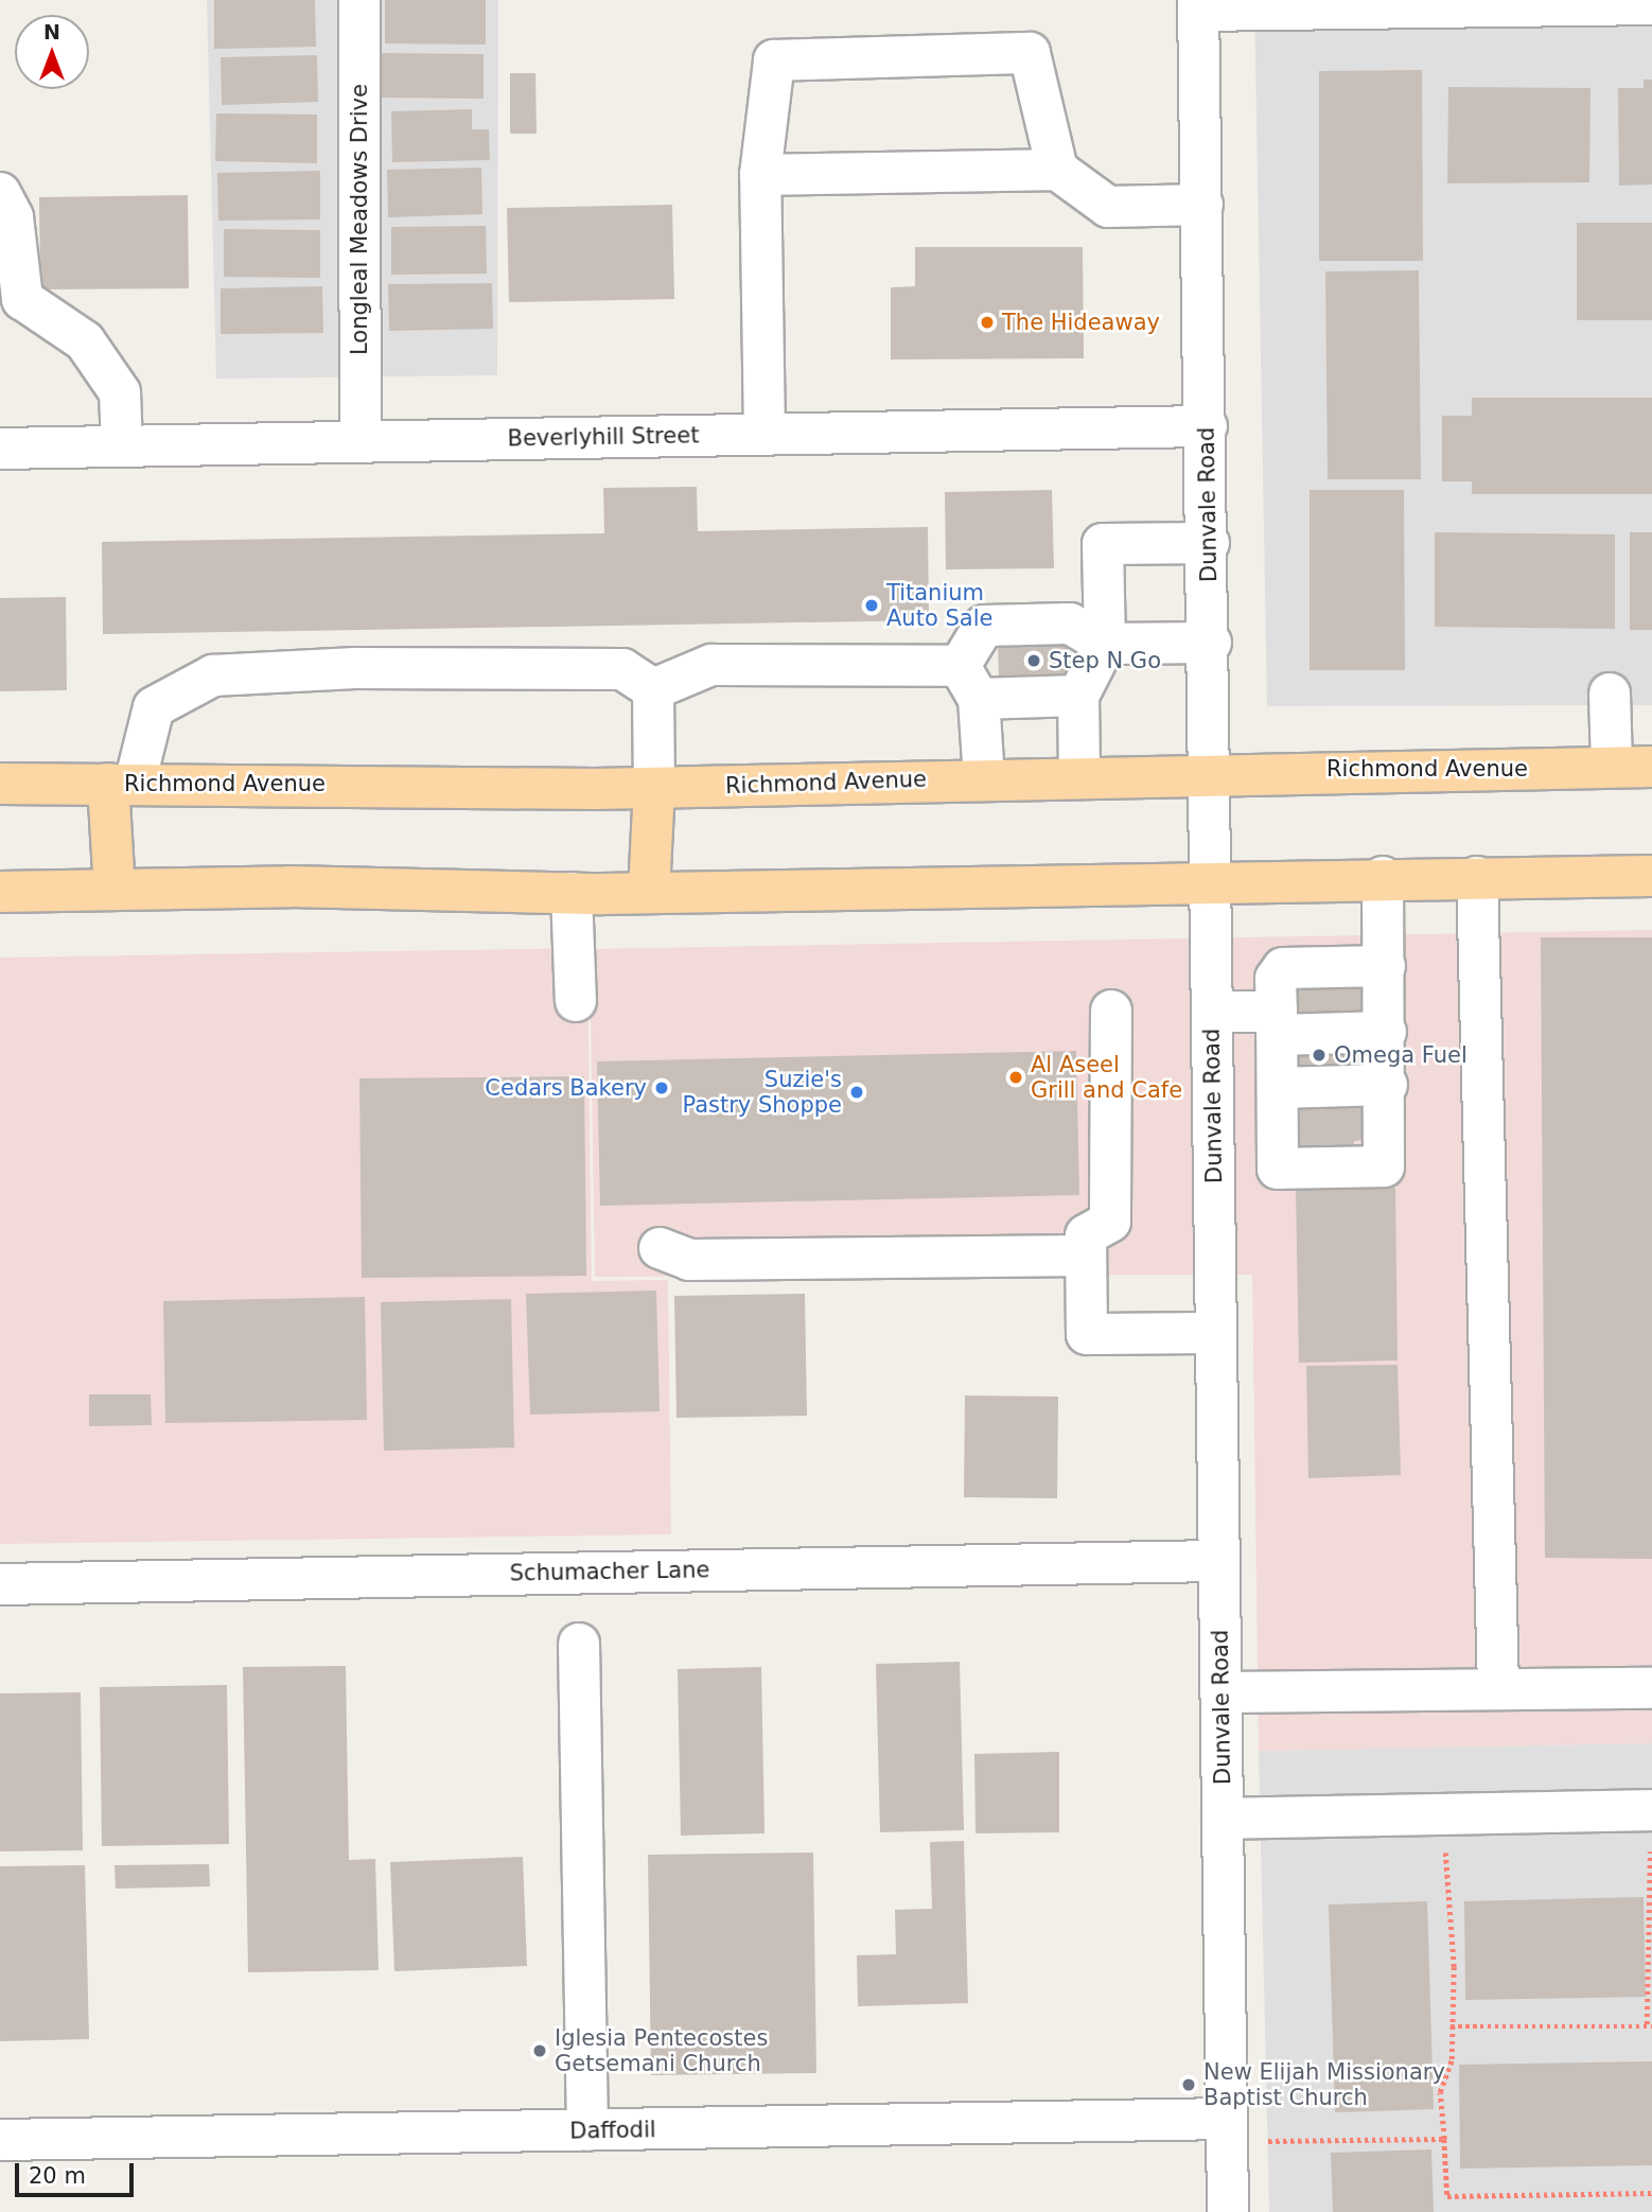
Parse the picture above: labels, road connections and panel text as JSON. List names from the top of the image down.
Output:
{
  "streets": {
    "main road": ["Richmond Avenue"],
    "street": [
      "Longleal Meadows Drive",
      "Beverlyhill Street",
      "Dunvale Road",
      "Schumacher Lane",
      "Daffodil"
    ]
  },
  "crossings": [
    ["Longleal Meadows Drive", "Beverlyhill Street"],
    ["Beverlyhill Street", "Dunvale Road"],
    ["Dunvale Road", "Richmond Avenue"],
    ["Dunvale Road", "Schumacher Lane"],
    ["Dunvale Road", "Daffodil"]
  ],
  "places": [
    "The Hideaway",
    "Titanium Auto Sale",
    "Step N Go",
    "Omega Fuel",
    "Al Aseel Grill and Cafe",
    "Cedars Bakery",
    "Suzie's Pastry Shoppe",
    "Iglesia Pentecostes Getsemani Church",
    "New Elijah Missionary Baptist Church"
  ],
  "scale_bar": "20 m",
  "north": "top"
}
